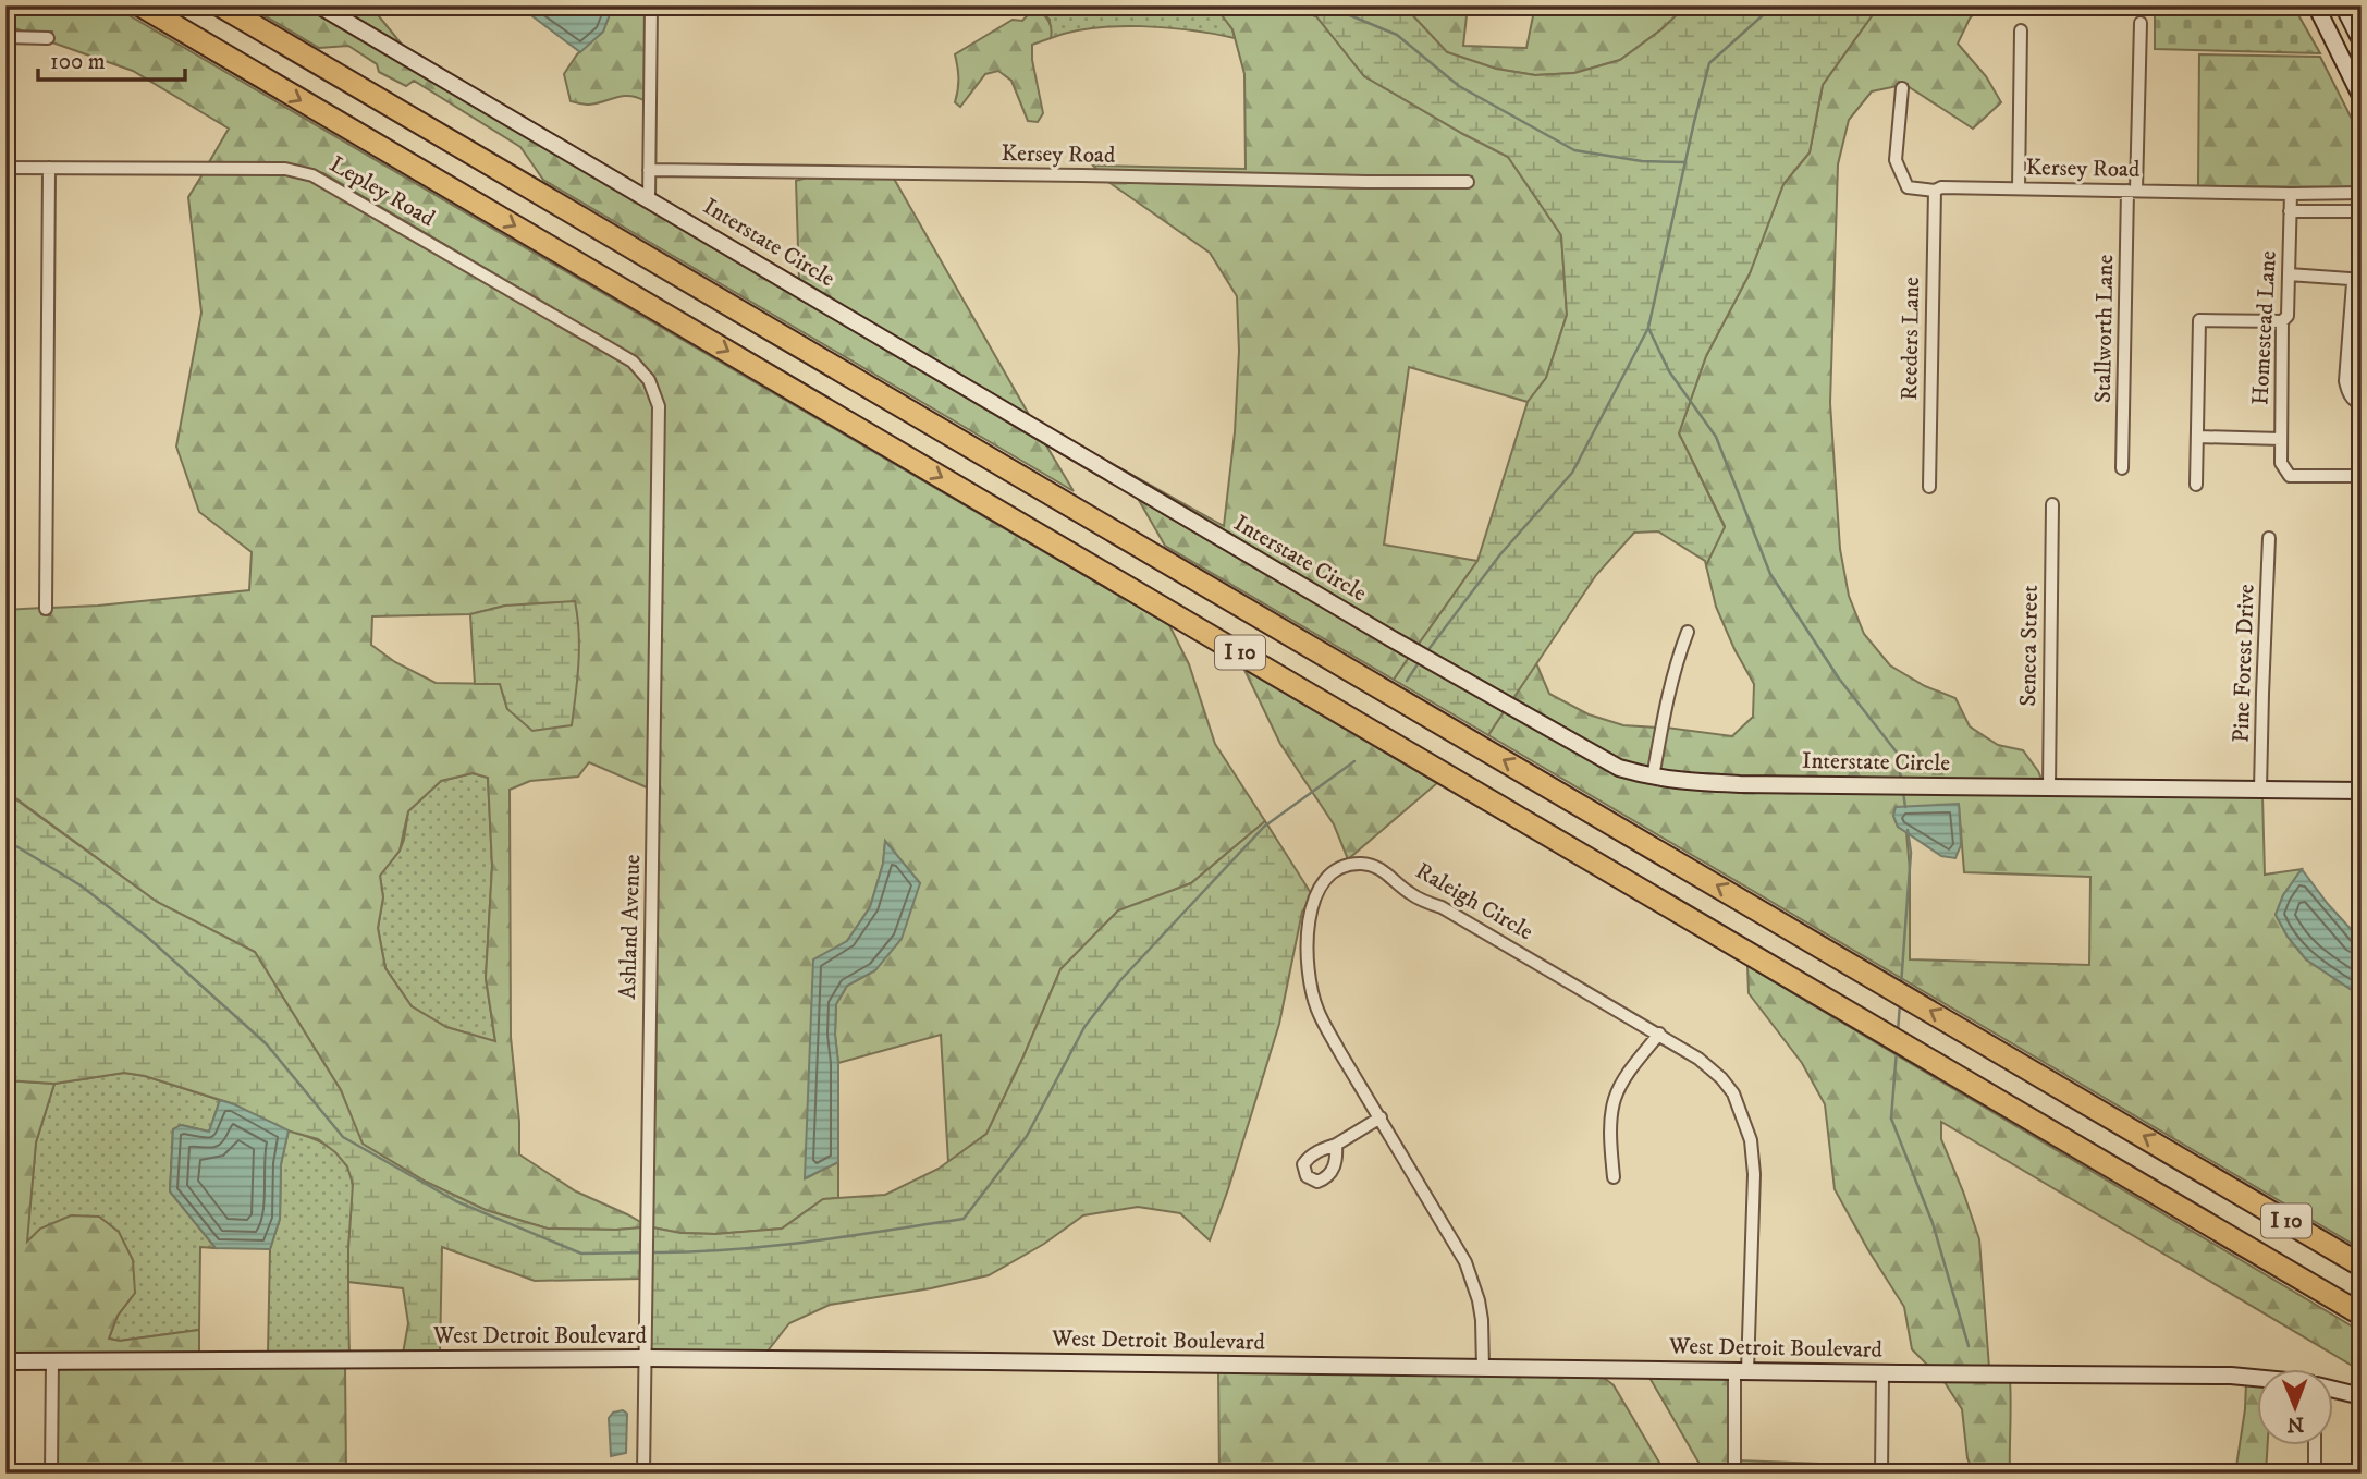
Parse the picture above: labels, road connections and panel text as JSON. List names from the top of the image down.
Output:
{
  "streets": {
    "highway": ["I 10"],
    "street": [
      "Kersey Road",
      "Lepley Road",
      "Interstate Circle",
      "Homestead Lane",
      "Stallworth Lane",
      "Reeders Lane",
      "Seneca Street",
      "Pine Forest Drive",
      "Raleigh Circle",
      "Ashland Avenue",
      "West Detroit Boulevard"
    ]
  },
  "crossings": [
    ["Kersey Road", "Homestead Lane"],
    ["Kersey Road", "Stallworth Lane"],
    ["Kersey Road", "Reeders Lane"],
    ["Lepley Road", "Ashland Avenue"],
    ["Interstate Circle", "Seneca Street"],
    ["Interstate Circle", "Pine Forest Drive"],
    ["Raleigh Circle", "West Detroit Boulevard"],
    ["Ashland Avenue", "West Detroit Boulevard"]
  ],
  "scale_bar": "100 m",
  "north": "bottom"
}
